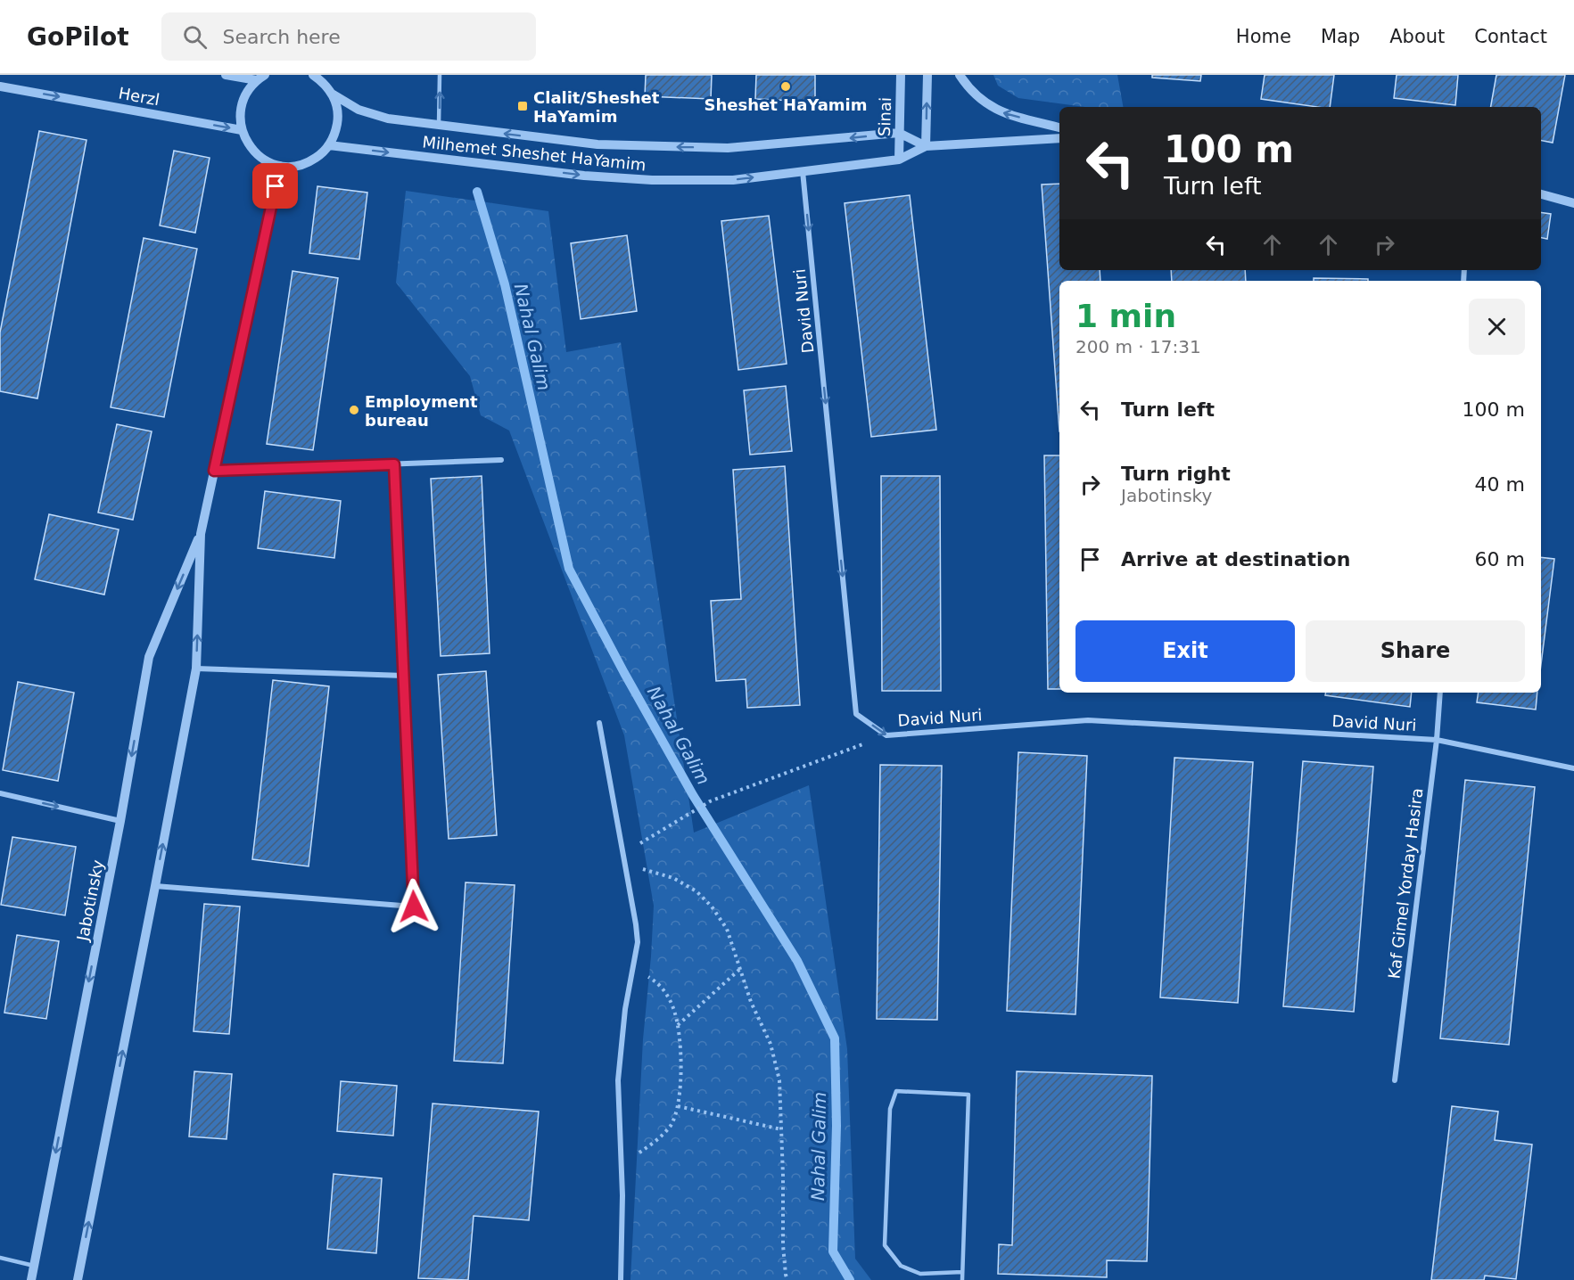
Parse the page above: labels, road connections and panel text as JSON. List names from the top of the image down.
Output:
{
  "streets": {
    "street": [
      "Herzl",
      "Sinai",
      "Milhemet Sheshet HaYamim",
      "David Nuri",
      "Kaf Gimel Yorday Hasira",
      "Jabotinsky"
    ]
  },
  "crossings": [
    ["Sinai", "Milhemet Sheshet HaYamim"],
    ["Milhemet Sheshet HaYamim", "David Nuri"],
    ["David Nuri", "Kaf Gimel Yorday Hasira"]
  ],
  "one_way": ["Herzl", "David Nuri"],
  "water": ["Nahal Galim"],
  "places": {
    "other": ["Sheshet HaYamim", "Employment bureau"],
    "transit": ["Clalit/Sheshet HaYamim"]
  },
  "page": {
    "header": "GoPilot",
    "search": "Search here",
    "nav": [
      "Home",
      "Map",
      "About",
      "Contact"
    ],
    "turn": ["100 m", "Turn left"],
    "heading": ["1 min", "200 m · 17:31"],
    "list": [
      {
        "name": "Turn left",
        "value": "100 m"
      },
      {
        "name": "Turn right",
        "note": "Jabotinsky",
        "value": "40 m"
      },
      {
        "name": "Arrive at destination",
        "value": "60 m"
      }
    ],
    "buttons": ["Exit", "Share"]
  }
}
